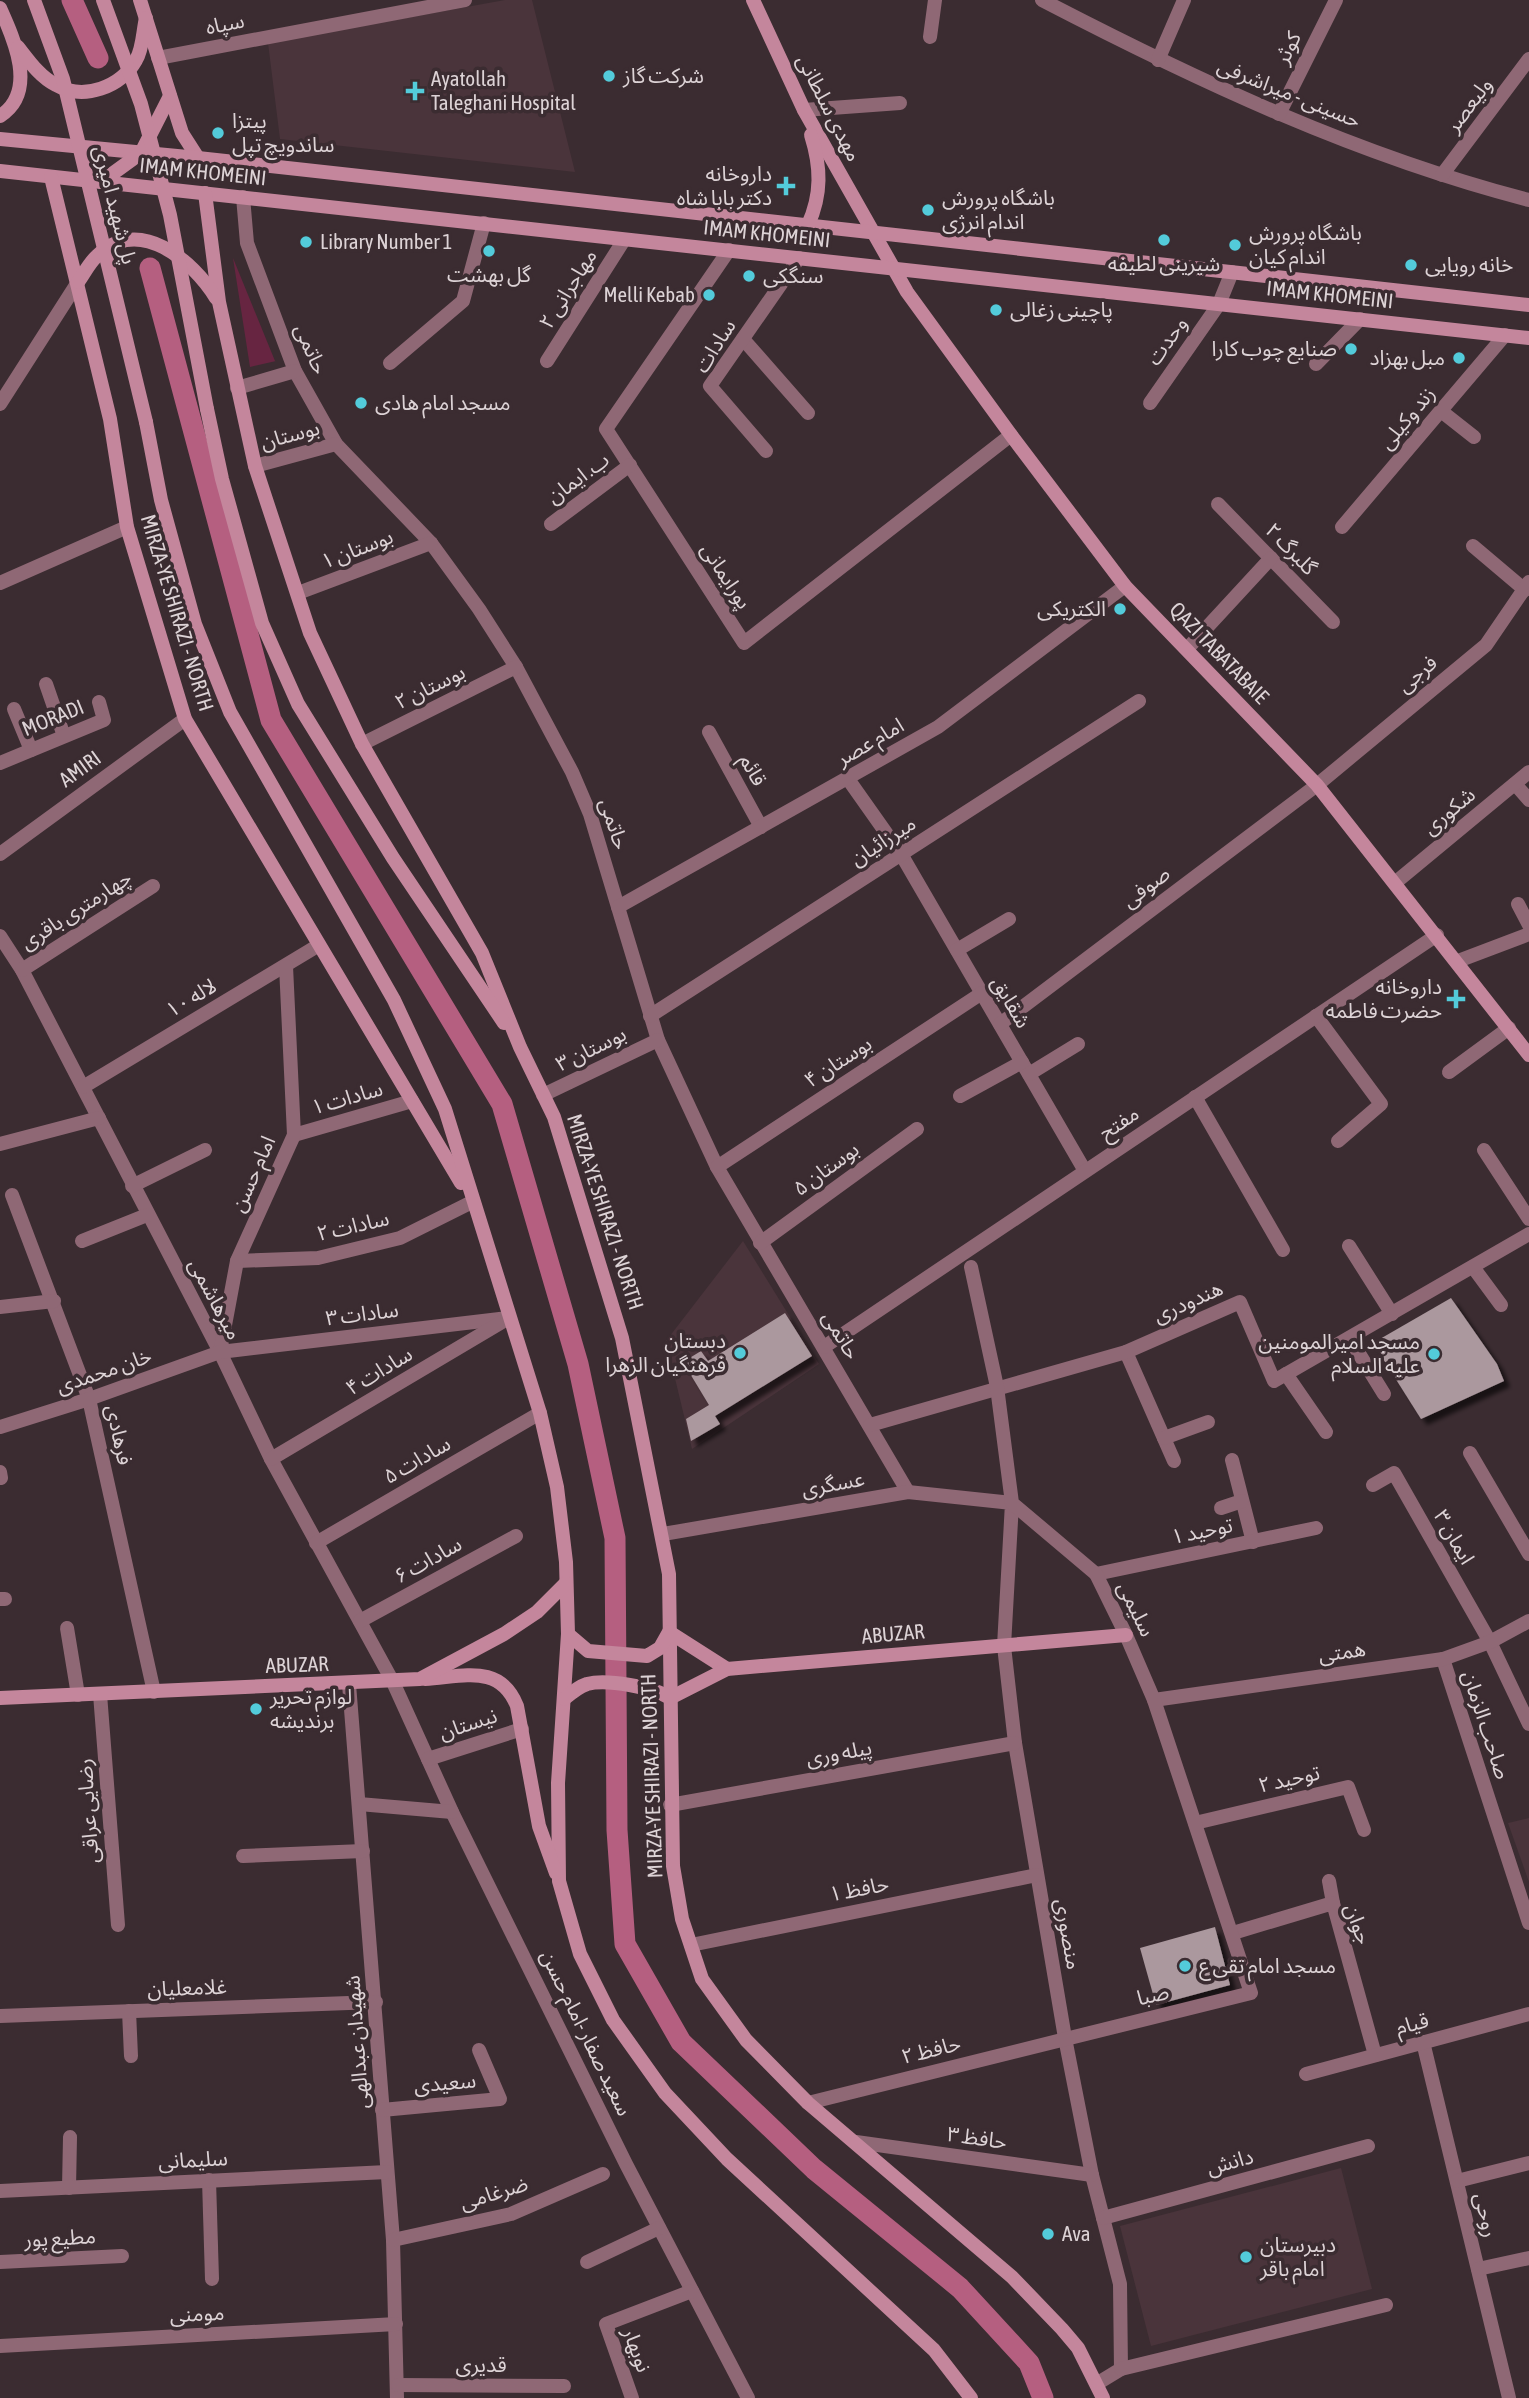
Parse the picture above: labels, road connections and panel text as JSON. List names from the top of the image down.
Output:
{
  "streets": {
    "main road": [
      "مهدی سلطانی",
      "IMAM KHOMEINI",
      "پل شهید امیری",
      "MIRZA-YE SHIRAZI - NORTH",
      "QAZI TABATABAIE",
      "ABUZAR"
    ],
    "street": [
      "سپاه",
      "کوثر",
      "حسینی - میراشرفی",
      "ولیعصر",
      "مهاجرانی ۲",
      "وحدت",
      "سادات",
      "حاتمی",
      "زند وکیلی",
      "بوستان",
      "ب. ایمان",
      "بوستان ۱",
      "گلبرگ ۲",
      "پورایمانی",
      "فرجی",
      "بوستان ۲",
      "MORADI",
      "امام عصر",
      "AMIRI",
      "قائم",
      "شکوری",
      "میرزائیان",
      "صوفی",
      "چهارمتری باقری",
      "لاله ۱۰",
      "شقایق",
      "بوستان ۳",
      "بوستان ۴",
      "سادات ۱",
      "مفتح",
      "بوستان ۵",
      "امام حسن",
      "سادات ۲",
      "میرهاشمی",
      "هندودری",
      "سادات ۳",
      "خان محمدی",
      "سادات ۴",
      "فرهادی",
      "سادات ۵",
      "عسگری",
      "توحید ۱",
      "ایمان ۳",
      "سادات ۶",
      "سلیمی",
      "همتی",
      "نیستان",
      "صاحب الزمان",
      "پیله وری",
      "توحید ۲",
      "رضایی عراقی",
      "حافظ ۱",
      "جوان",
      "منصوری",
      "غلامعلیان",
      "صبا",
      "قیام",
      "سعید صفار -امام حسن",
      "شهیدان عبدالهی",
      "حافظ ۲",
      "سعیدی",
      "حافظ ۳",
      "سلیمانی",
      "دانش",
      "ضرغامی",
      "روحی",
      "مطیع پور",
      "مومنی",
      "نوبهار",
      "قدیری"
    ]
  },
  "crossings": [
    ["کوثر", "حسینی - میراشرفی"],
    ["حسینی - میراشرفی", "ولیعصر"],
    ["مهدی سلطانی", "IMAM KHOMEINI"],
    ["مهدی سلطانی", "QAZI TABATABAIE"],
    ["IMAM KHOMEINI", "مهاجرانی ۲"],
    ["IMAM KHOMEINI", "وحدت"],
    ["IMAM KHOMEINI", "سادات"],
    ["IMAM KHOMEINI", "حاتمی"],
    ["IMAM KHOMEINI", "زند وکیلی"],
    ["IMAM KHOMEINI", "پورایمانی"],
    ["IMAM KHOMEINI", "MIRZA-YE SHIRAZI - NORTH"],
    ["IMAM KHOMEINI", "QAZI TABATABAIE"],
    ["پل شهید امیری", "MIRZA-YE SHIRAZI - NORTH"],
    ["حاتمی", "بوستان"],
    ["حاتمی", "بوستان ۱"],
    ["حاتمی", "بوستان ۲"],
    ["حاتمی", "امام عصر"],
    ["حاتمی", "میرزائیان"],
    ["حاتمی", "بوستان ۳"],
    ["حاتمی", "بوستان ۴"],
    ["حاتمی", "مفتح"],
    ["حاتمی", "بوستان ۵"],
    ["حاتمی", "هندودری"],
    ["حاتمی", "عسگری"],
    ["بوستان", "MIRZA-YE SHIRAZI - NORTH"],
    ["ب. ایمان", "پورایمانی"],
    ["بوستان ۱", "MIRZA-YE SHIRAZI - NORTH"],
    ["پورایمانی", "QAZI TABATABAIE"],
    ["MIRZA-YE SHIRAZI - NORTH", "بوستان ۲"],
    ["MIRZA-YE SHIRAZI - NORTH", "AMIRI"],
    ["MIRZA-YE SHIRAZI - NORTH", "لاله ۱۰"],
    ["MIRZA-YE SHIRAZI - NORTH", "بوستان ۳"],
    ["MIRZA-YE SHIRAZI - NORTH", "سادات ۱"],
    ["MIRZA-YE SHIRAZI - NORTH", "سادات ۲"],
    ["MIRZA-YE SHIRAZI - NORTH", "سادات ۳"],
    ["MIRZA-YE SHIRAZI - NORTH", "سادات ۴"],
    ["MIRZA-YE SHIRAZI - NORTH", "سادات ۵"],
    ["MIRZA-YE SHIRAZI - NORTH", "عسگری"],
    ["MIRZA-YE SHIRAZI - NORTH", "ABUZAR"],
    ["MIRZA-YE SHIRAZI - NORTH", "پیله وری"],
    ["MIRZA-YE SHIRAZI - NORTH", "حافظ ۱"],
    ["MIRZA-YE SHIRAZI - NORTH", "حافظ ۲"],
    ["MIRZA-YE SHIRAZI - NORTH", "حافظ ۳"],
    ["QAZI TABATABAIE", "فرجی"],
    ["QAZI TABATABAIE", "امام عصر"],
    ["QAZI TABATABAIE", "شکوری"],
    ["QAZI TABATABAIE", "صوفی"],
    ["QAZI TABATABAIE", "مفتح"],
    ["فرجی", "صوفی"],
    ["امام عصر", "قائم"],
    ["امام عصر", "شقایق"],
    ["میرزائیان", "شقایق"],
    ["صوفی", "شقایق"],
    ["چهارمتری باقری", "میرهاشمی"],
    ["لاله ۱۰", "امام حسن"],
    ["لاله ۱۰", "میرهاشمی"],
    ["شقایق", "بوستان ۴"],
    ["شقایق", "مفتح"],
    ["سادات ۱", "امام حسن"],
    ["امام حسن", "سادات ۲"],
    ["امام حسن", "میرهاشمی"],
    ["امام حسن", "سادات ۳"],
    ["امام حسن", "خان محمدی"],
    ["میرهاشمی", "سادات ۳"],
    ["میرهاشمی", "خان محمدی"],
    ["میرهاشمی", "سادات ۴"],
    ["میرهاشمی", "سادات ۵"],
    ["میرهاشمی", "سادات ۶"],
    ["میرهاشمی", "ABUZAR"],
    ["میرهاشمی", "سعید صفار -امام حسن"],
    ["سادات ۳", "خان محمدی"],
    ["سادات ۳", "سادات ۴"],
    ["خان محمدی", "فرهادی"],
    ["فرهادی", "ABUZAR"],
    ["عسگری", "سلیمی"],
    ["عسگری", "منصوری"],
    ["توحید ۱", "سلیمی"],
    ["ایمان ۳", "همتی"],
    ["سلیمی", "ABUZAR"],
    ["سلیمی", "همتی"],
    ["سلیمی", "توحید ۲"],
    ["سلیمی", "جوان"],
    ["سلیمی", "منصوری"],
    ["سلیمی", "صبا"],
    ["ABUZAR", "رضایی عراقی"],
    ["ABUZAR", "منصوری"],
    ["ABUZAR", "سعید صفار -امام حسن"],
    ["ABUZAR", "شهیدان عبدالهی"],
    ["همتی", "صاحب الزمان"],
    ["نیستان", "سعید صفار -امام حسن"],
    ["پیله وری", "منصوری"],
    ["حافظ ۱", "منصوری"],
    ["جوان", "قیام"],
    ["منصوری", "صبا"],
    ["منصوری", "حافظ ۲"],
    ["منصوری", "حافظ ۳"],
    ["منصوری", "دانش"],
    ["غلامعلیان", "شهیدان عبدالهی"],
    ["صبا", "حافظ ۲"],
    ["قیام", "روحی"],
    ["سعید صفار -امام حسن", "نوبهار"],
    ["شهیدان عبدالهی", "سعیدی"],
    ["شهیدان عبدالهی", "سلیمانی"],
    ["شهیدان عبدالهی", "ضرغامی"],
    ["شهیدان عبدالهی", "مومنی"],
    ["شهیدان عبدالهی", "قدیری"]
  ],
  "places": {
    "other": [
      "شرکت گاز",
      "پیتزا ساندویچ تپل",
      "باشگاه پرورش اندام انرژی",
      "شیرینی لطیفه",
      "Library Number 1",
      "باشگاه پرورش اندام کیان",
      "گل بهشت",
      "خانه رویایی",
      "سنگکی",
      "Melli Kebab",
      "پاچینی زغالی",
      "صنایع چوب کارا",
      "مبل بهزاد",
      "مسجد امام هادی",
      "الکتریکی",
      "دبستان فرهنگیان الزهرا",
      "مسجد امیرالمومنین علیه السلام",
      "لوازم تحریر برندیشه",
      "مسجد امام تقی ع",
      "Ava",
      "دبیرستان امام باقر"
    ],
    "health": ["Ayatollah Taleghani Hospital", "داروخانه دکتر بابا شاه", "داروخانه حضرت فاطمه"]
  }
}
